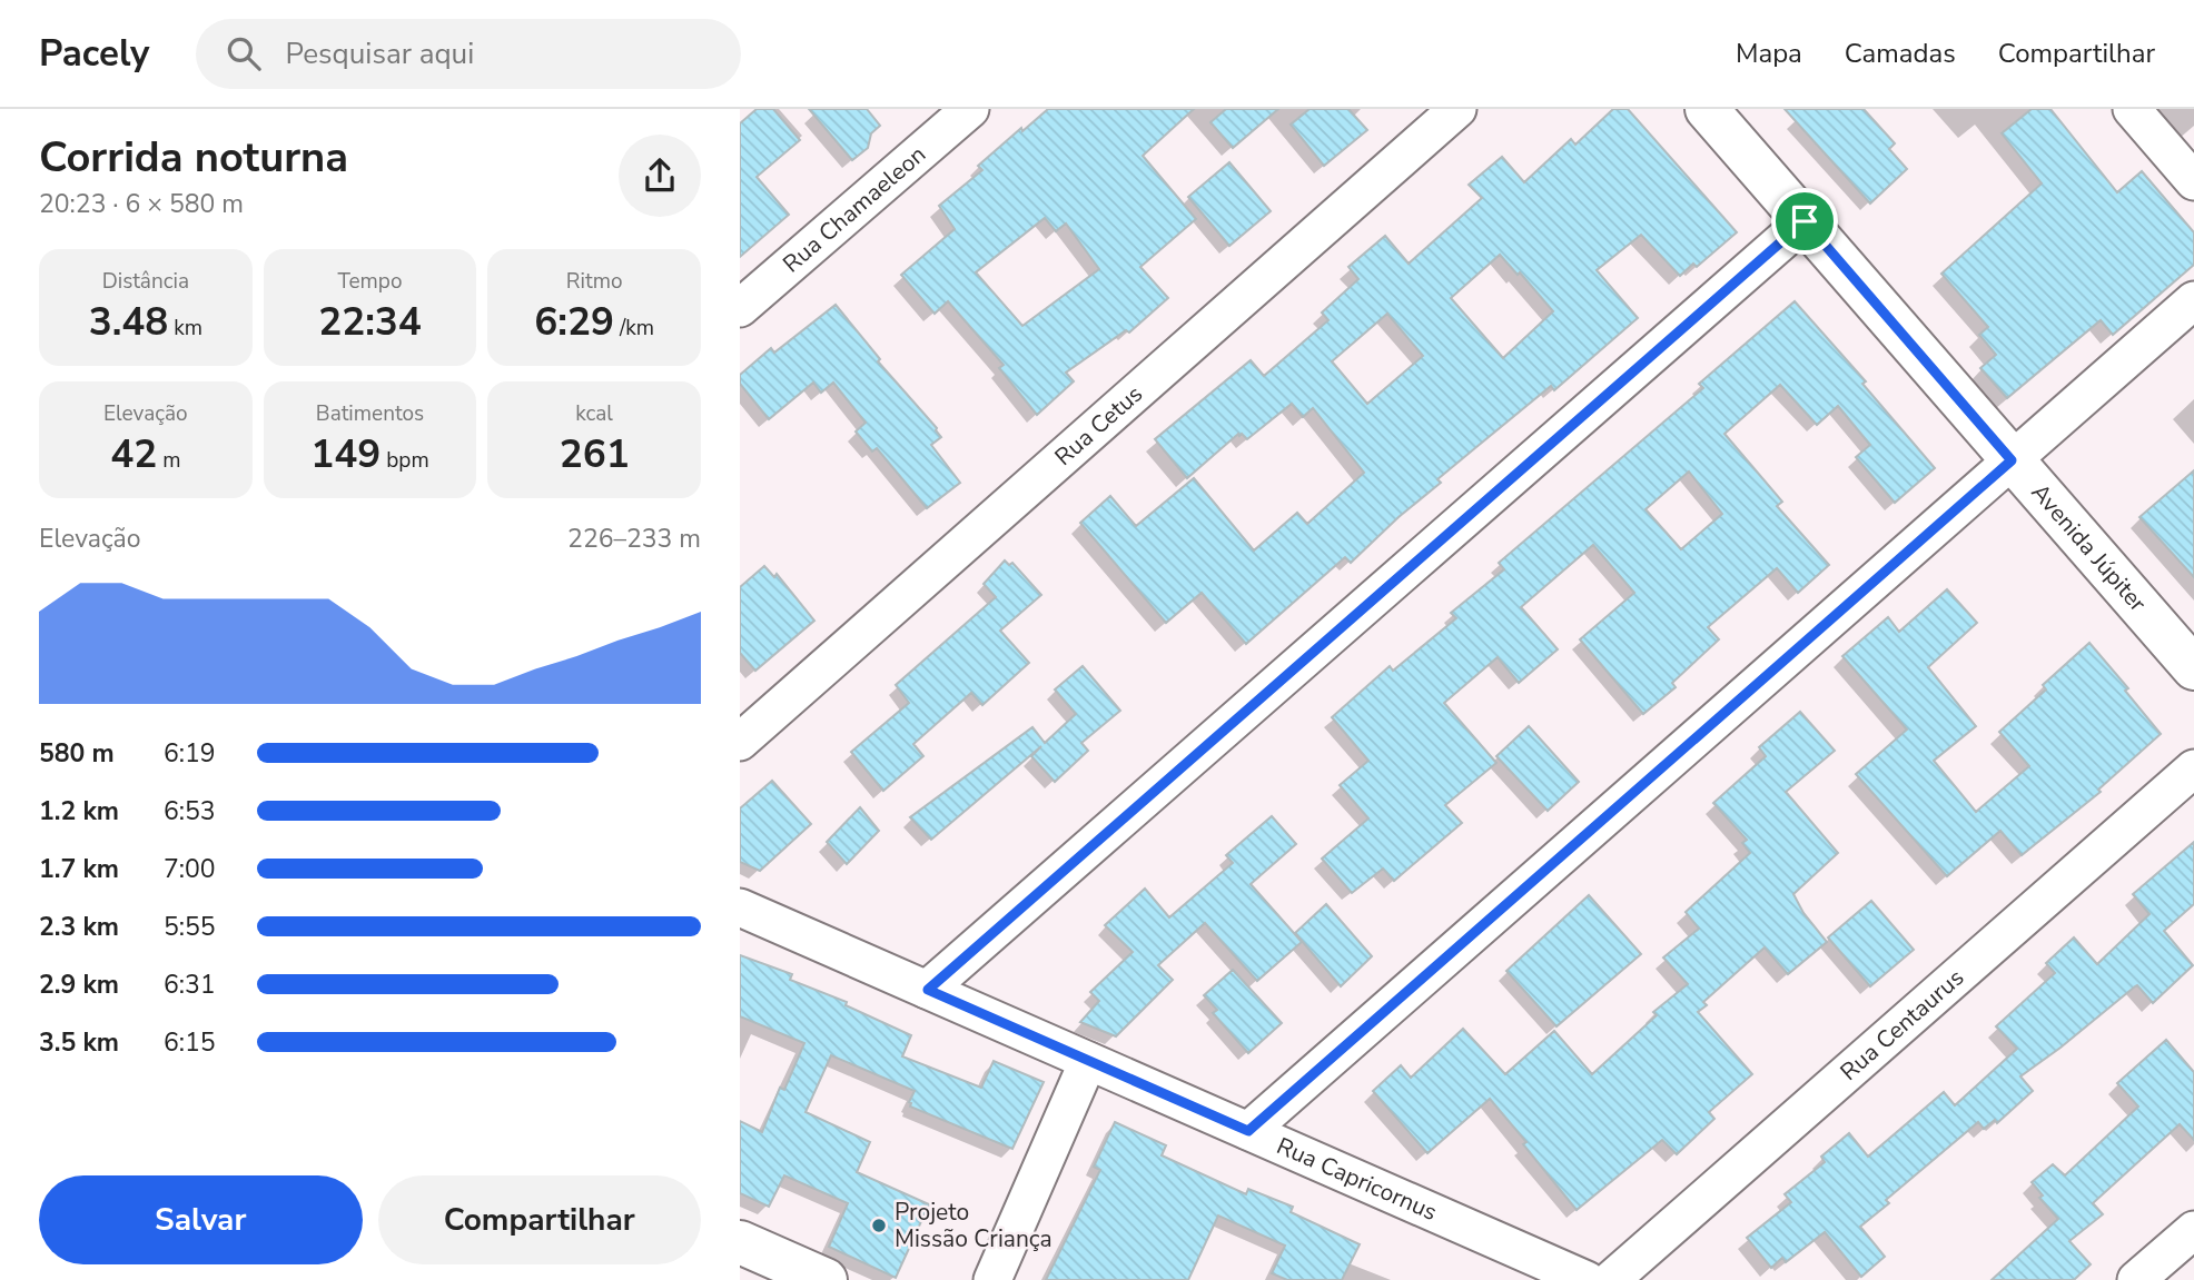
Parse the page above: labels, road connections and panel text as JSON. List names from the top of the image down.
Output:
{
  "streets": {
    "main road": ["Avenida Júpiter"],
    "street": [
      "Rua Chamaeleon",
      "Rua Cetus",
      "Rua Centaurus",
      "Rua Capricornus"
    ]
  },
  "places": ["Projeto Missão Criança"],
  "page": {
    "header": "Pacely",
    "search": "Pesquisar aqui",
    "nav": ["Mapa", "Camadas", "Compartilhar"],
    "heading": ["Corrida noturna", "20:23 · 6 × 580 m"],
    "stats": [
      ["Distância", "3.48 km"],
      ["Tempo", "22:34"],
      ["Ritmo", "6:29 /km"],
      ["Elevação", "42 m"],
      ["Batimentos", "149 bpm"],
      ["kcal", "261"]
    ],
    "chart": ["Elevação", "226–233 m"],
    "list": [
      {
        "name": "580 m",
        "note": "6:19"
      },
      {
        "name": "1.2 km",
        "note": "6:53"
      },
      {
        "name": "1.7 km",
        "note": "7:00"
      },
      {
        "name": "2.3 km",
        "note": "5:55"
      },
      {
        "name": "2.9 km",
        "note": "6:31"
      },
      {
        "name": "3.5 km",
        "note": "6:15"
      }
    ],
    "buttons": ["Salvar", "Compartilhar"]
  }
}
